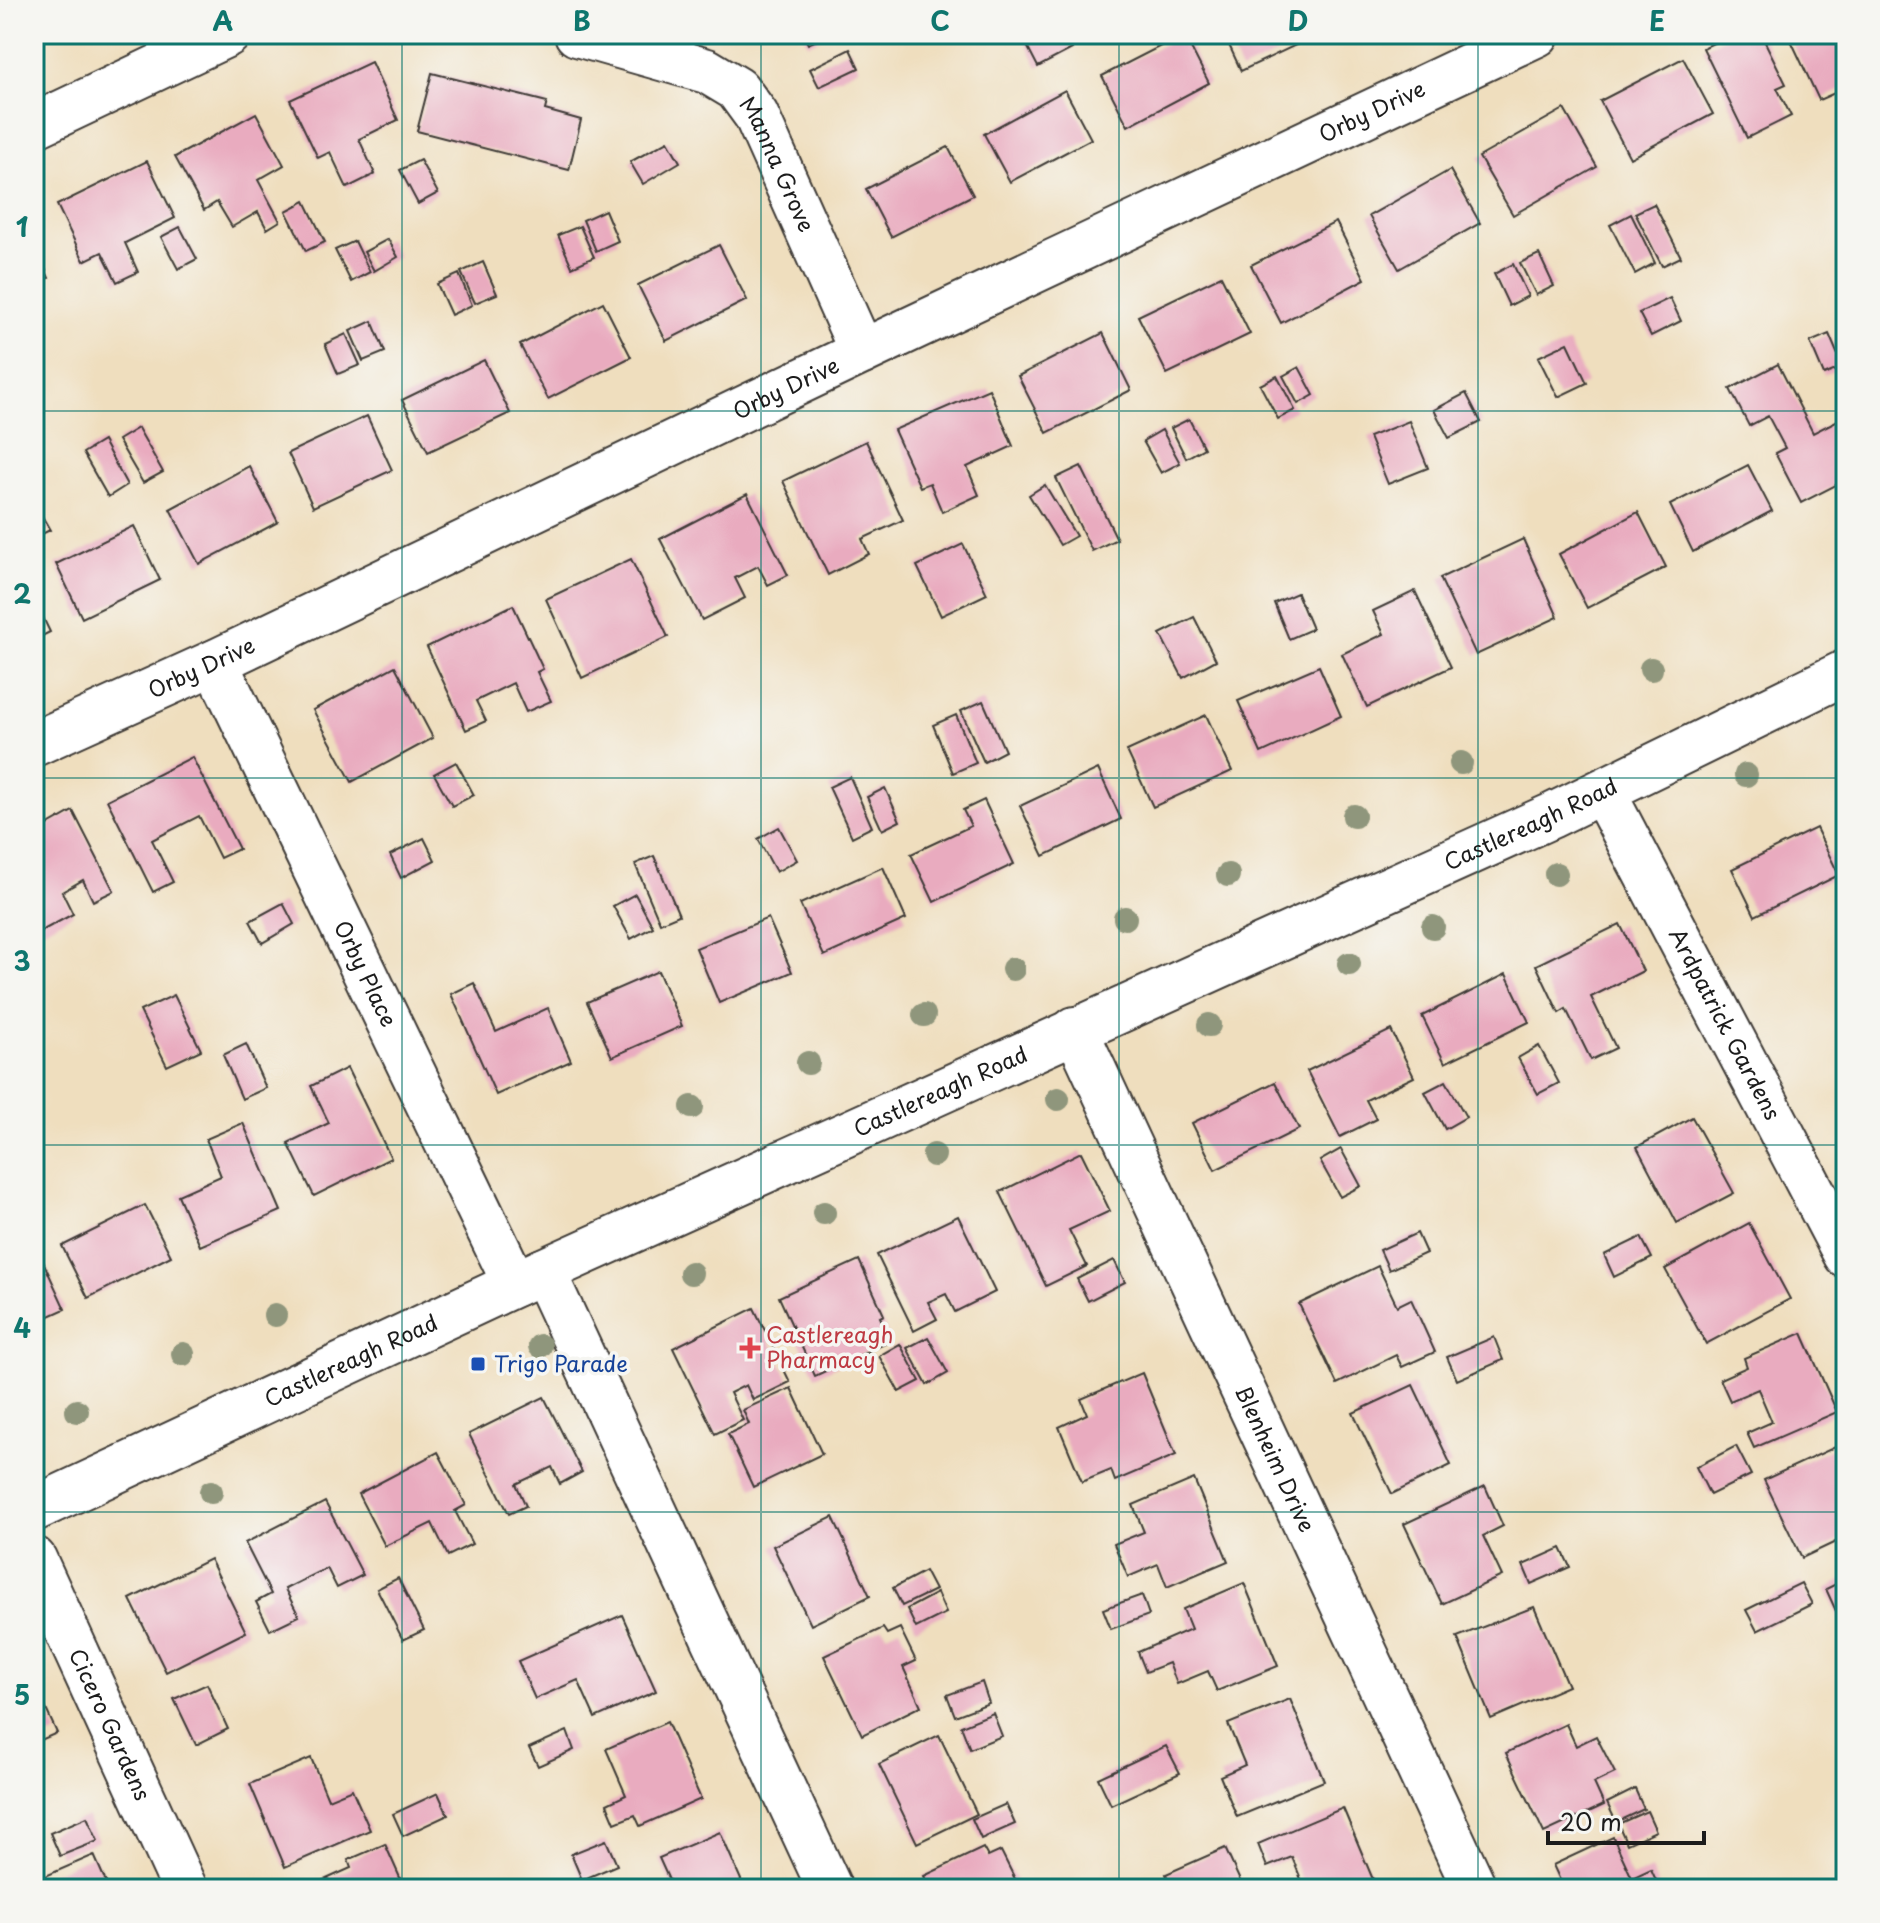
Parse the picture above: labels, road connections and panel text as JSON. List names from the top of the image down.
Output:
{
  "streets": {
    "street": [
      "Orby Drive",
      "Manna Grove",
      "Castlereagh Road",
      "Orby Place",
      "Ardpatrick Gardens",
      "Blenheim Drive",
      "Cicero Gardens"
    ]
  },
  "crossings": [
    ["Orby Drive", "Manna Grove"],
    ["Orby Drive", "Orby Place"],
    ["Castlereagh Road", "Orby Place"],
    ["Castlereagh Road", "Ardpatrick Gardens"],
    ["Castlereagh Road", "Blenheim Drive"]
  ],
  "places": {
    "health": ["Castlereagh Pharmacy"],
    "transit": ["Trigo Parade"]
  },
  "scale_bar": "20 m",
  "grid": {
    "columns": [
      "A",
      "B",
      "C",
      "D",
      "E"
    ],
    "rows": [
      "1",
      "2",
      "3",
      "4",
      "5"
    ]
  }
}
